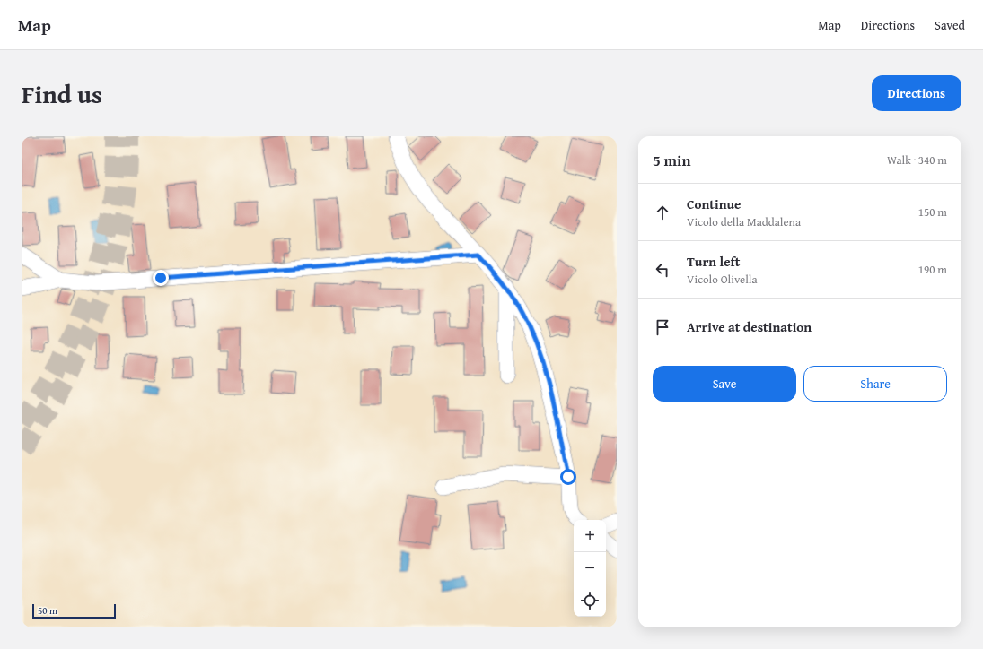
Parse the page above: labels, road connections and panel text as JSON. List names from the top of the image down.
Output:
{
  "scale_bar": "50 m",
  "page": {
    "header": "Map",
    "nav": ["Map", "Directions", "Saved"],
    "title": "Find us",
    "buttons": [
      "Directions",
      ["Save", "Share"]
    ],
    "heading": ["5 min", "Walk · 340 m"],
    "list": [
      ["Continue", "Vicolo della Maddalena", "150 m"],
      ["Turn left", "Vicolo Olivella", "190 m"],
      "Arrive at destination"
    ],
    "map_buttons": ["+", "−"],
    "scale": "50 m"
  }
}
